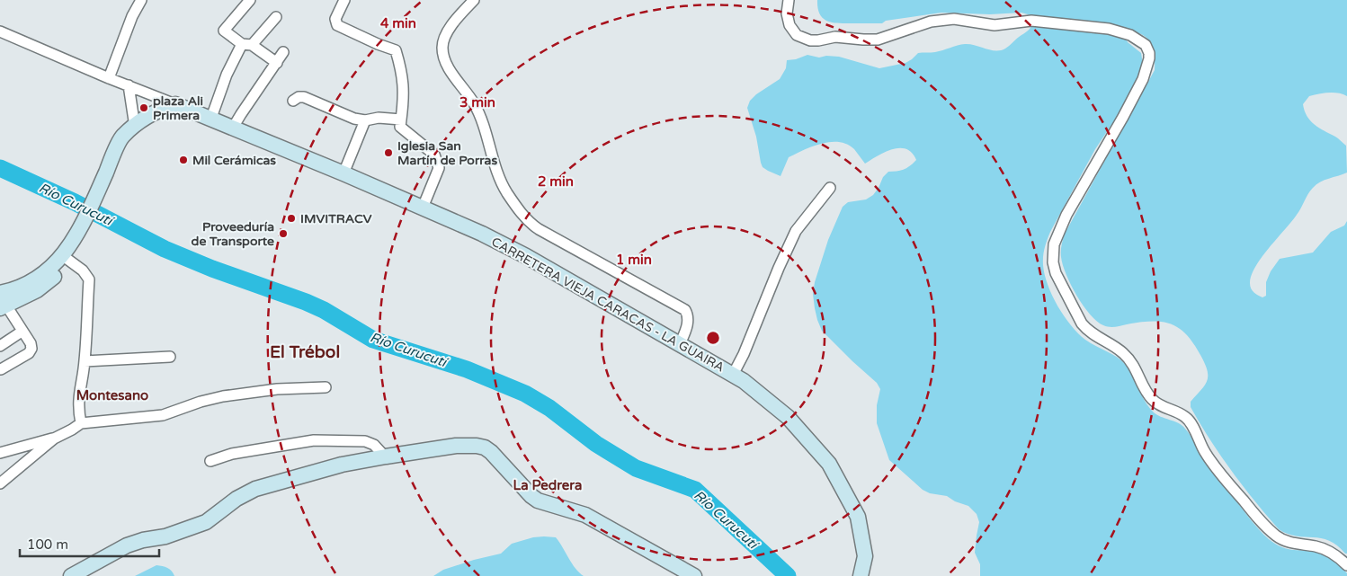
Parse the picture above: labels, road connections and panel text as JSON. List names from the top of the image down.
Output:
{
  "streets": {
    "main road": ["CARRETERA VIEJA CARACAS - LA GUAIRA"]
  },
  "districts": ["El Trébol", "Montesano", "La Pedrera"],
  "water": ["Río Curucutí"],
  "places": [
    "plaza Ali Primera",
    "Iglesia San Martín de Porras",
    "Mil Cerámicas",
    "IMVITRACV",
    "Proveeduría de Transporte"
  ],
  "scale_bar": "100 m",
  "rings": [
    "4 min",
    "3 min",
    "2 min",
    "1 min"
  ]
}
